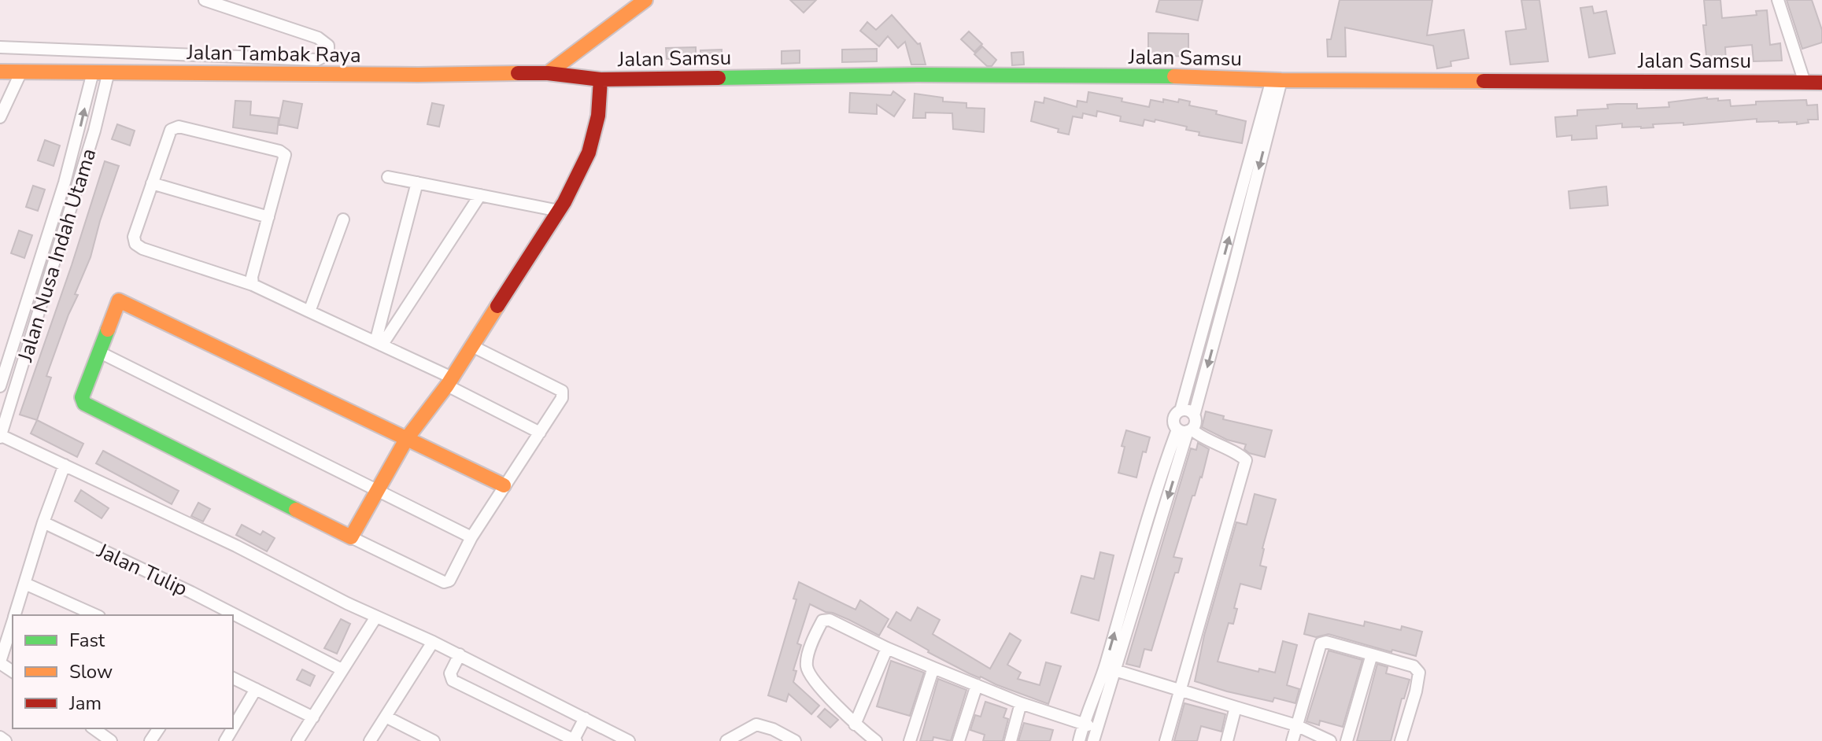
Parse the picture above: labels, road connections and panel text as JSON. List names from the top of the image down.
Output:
{
  "streets": {
    "street": [
      "Jalan Tambak Raya",
      "Jalan Samsu",
      "Jalan Nusa Indah Utama",
      "Jalan Tulip"
    ]
  },
  "crossings": [
    ["Jalan Tambak Raya", "Jalan Samsu"],
    ["Jalan Tambak Raya", "Jalan Nusa Indah Utama"]
  ],
  "legend": ["Fast", "Slow", "Jam"]
}
